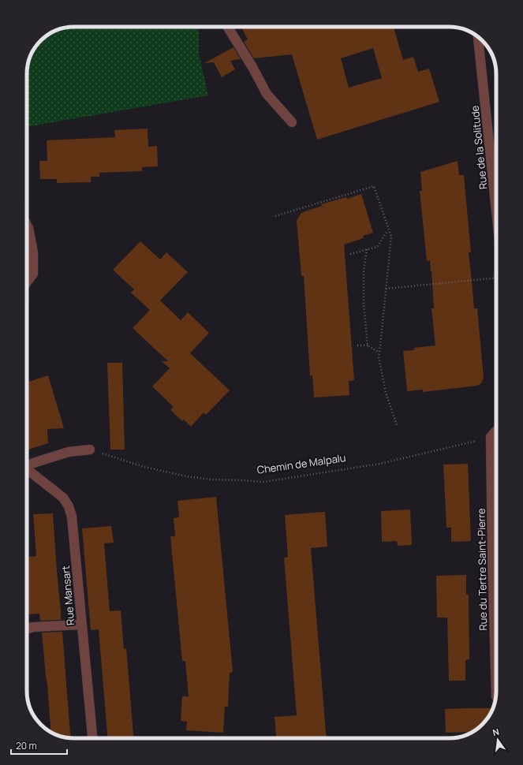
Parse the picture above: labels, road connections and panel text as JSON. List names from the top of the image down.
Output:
{
  "streets": {
    "street": ["Rue de la Solitude", "Rue du Tertre Saint-Pierre", "Rue Mansart"],
    "path": ["Chemin de Malpalu"]
  },
  "crossings": [
    ["Chemin de Malpalu", "Rue du Tertre Saint-Pierre"]
  ],
  "scale_bar": "20 m",
  "north": "top"
}
